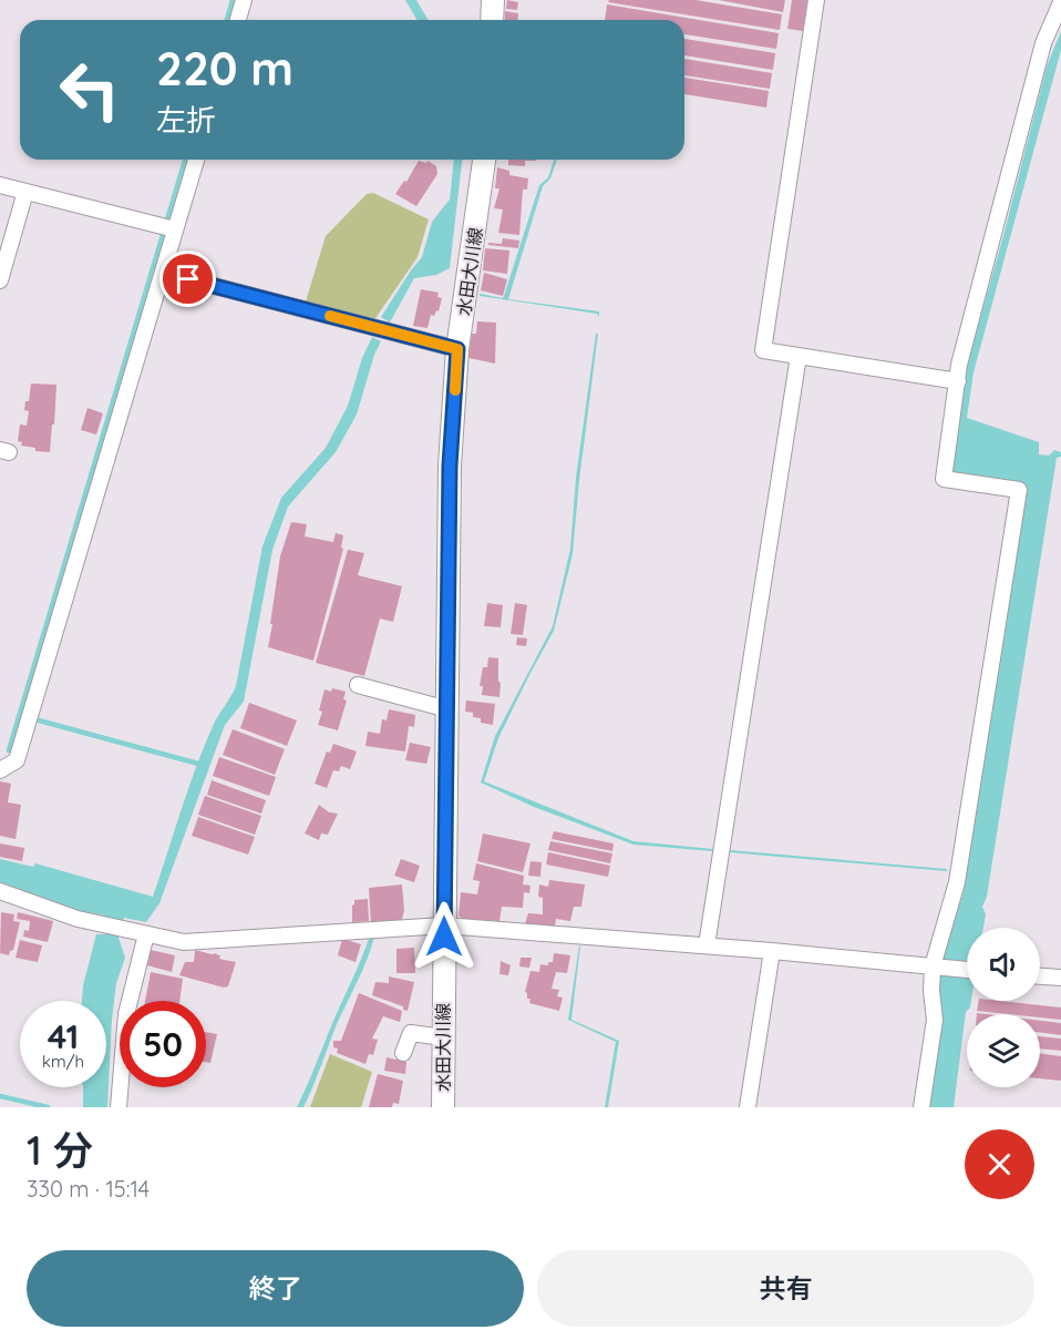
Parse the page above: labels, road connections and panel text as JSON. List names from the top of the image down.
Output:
{
  "streets": {
    "main road": ["水田大川線"]
  },
  "page": {
    "turn": ["220 m", "左折"],
    "speed": "41 km/h",
    "limit": "50",
    "heading": ["1 分", "330 m · 15:14"],
    "buttons": ["終了", "共有"]
  }
}
